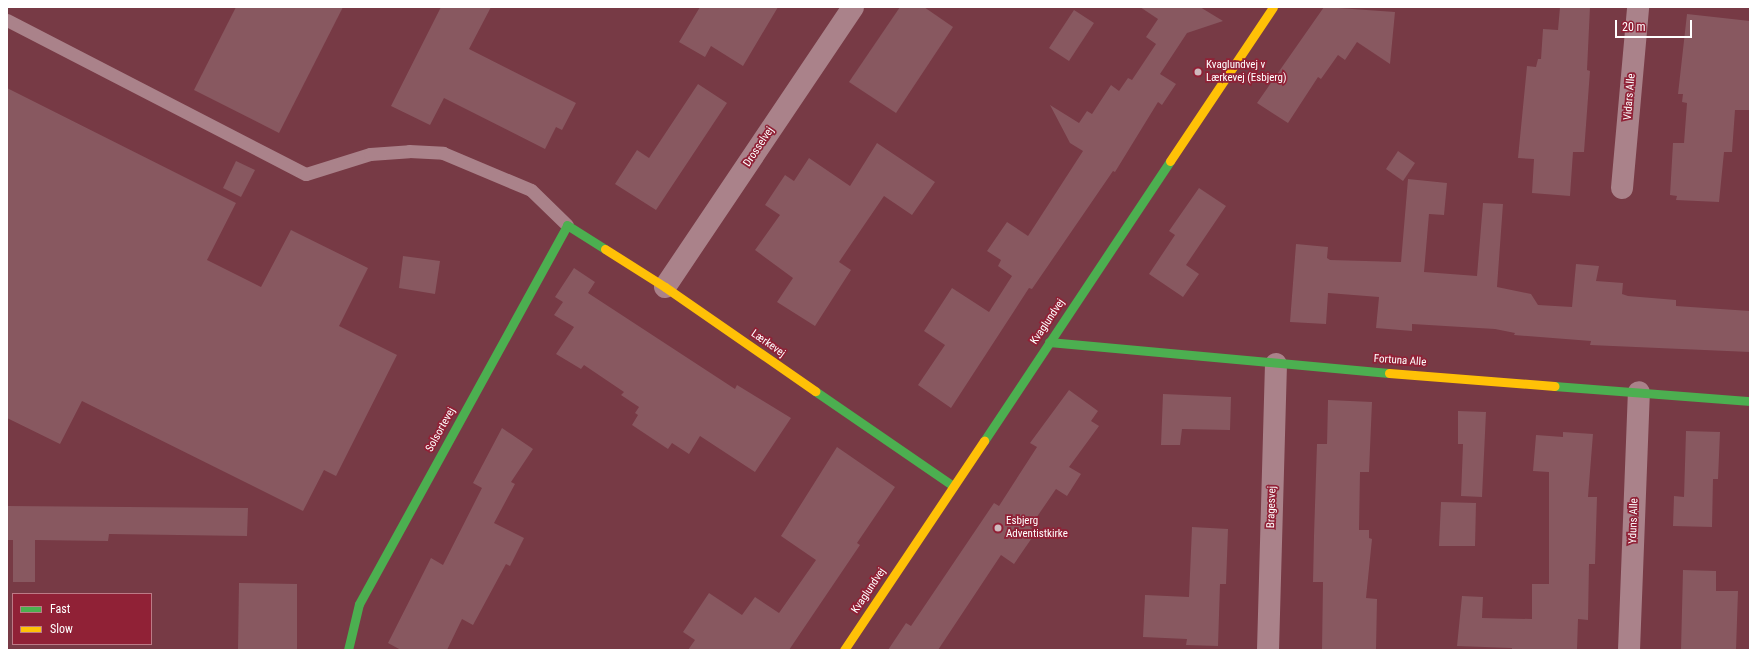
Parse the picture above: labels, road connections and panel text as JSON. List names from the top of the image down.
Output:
{
  "streets": {
    "street": [
      "Vidars Alle",
      "Drosselvej",
      "Kvaglundvej",
      "Lærkevej",
      "Fortuna Alle",
      "Solsortevej",
      "Bragesvej",
      "Yduns Alle"
    ]
  },
  "crossings": [
    ["Drosselvej", "Lærkevej"],
    ["Kvaglundvej", "Lærkevej"],
    ["Kvaglundvej", "Fortuna Alle"],
    ["Lærkevej", "Solsortevej"],
    ["Fortuna Alle", "Bragesvej"],
    ["Fortuna Alle", "Yduns Alle"]
  ],
  "places": ["Kvaglundvej v Lærkevej (Esbjerg)", "Esbjerg Adventistkirke"],
  "legend": ["Fast", "Slow"],
  "scale_bar": "20 m"
}
